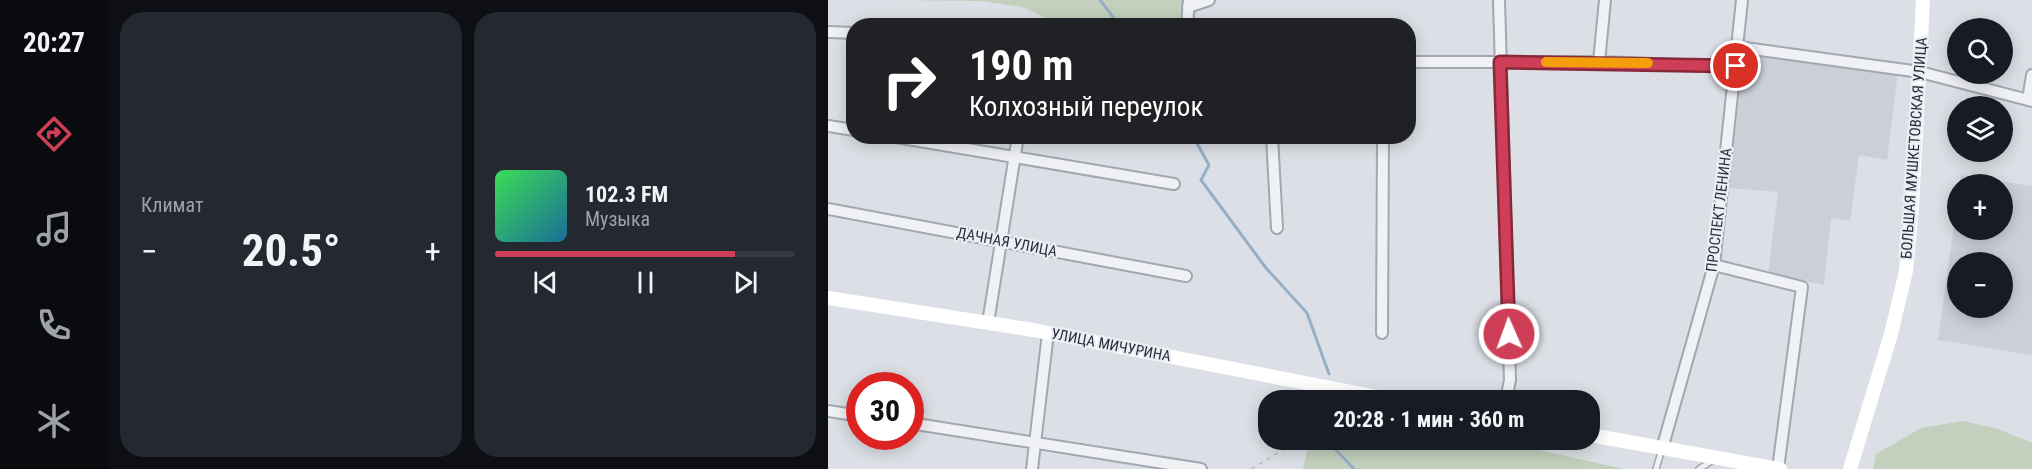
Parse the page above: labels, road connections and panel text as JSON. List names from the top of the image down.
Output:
{
  "streets": {
    "street": [
      "БОЛЬШАЯ МУШКЕТОВСКАЯ УЛИЦА",
      "ПРОСПЕКТ ЛЕНИНА",
      "ДАЧНАЯ УЛИЦА",
      "УЛИЦА МИЧУРИНА"
    ]
  },
  "page": {
    "tabs": "20:27",
    "tile": "Климат",
    "map_buttons": ["+", "−"],
    "turn": ["190 m", "Колхозный переулок"],
    "song": ["102.3 FM", "Музыка"],
    "heat": ["−", "20.5°", "+"],
    "limit": "30",
    "trip": "20:28 · 1 мин · 360 m"
  }
}
